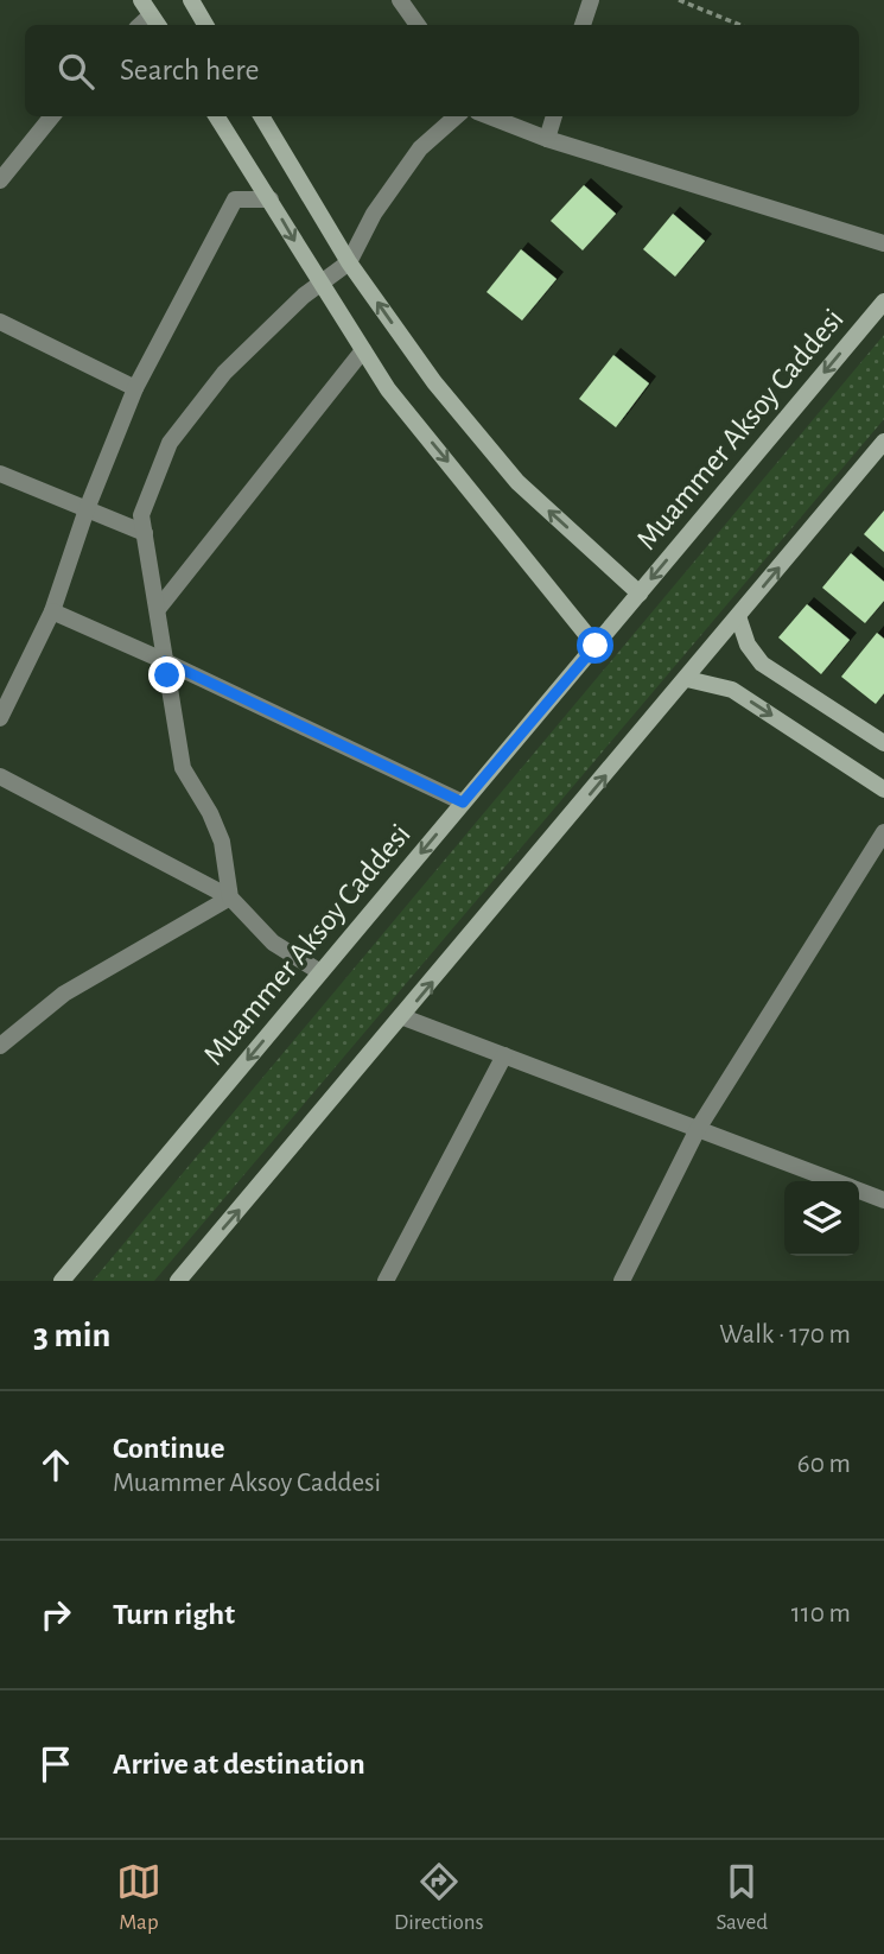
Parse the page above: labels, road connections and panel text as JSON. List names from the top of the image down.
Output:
{
  "streets": {
    "main road": ["Muammer Aksoy Caddesi"]
  },
  "page": {
    "search": "Search here",
    "heading": ["3 min", "Walk · 170 m"],
    "list": [
      ["Continue", "Muammer Aksoy Caddesi", "60 m"],
      ["Turn right", "110 m"],
      "Arrive at destination"
    ],
    "nav": ["Map", "Directions", "Saved"]
  }
}
